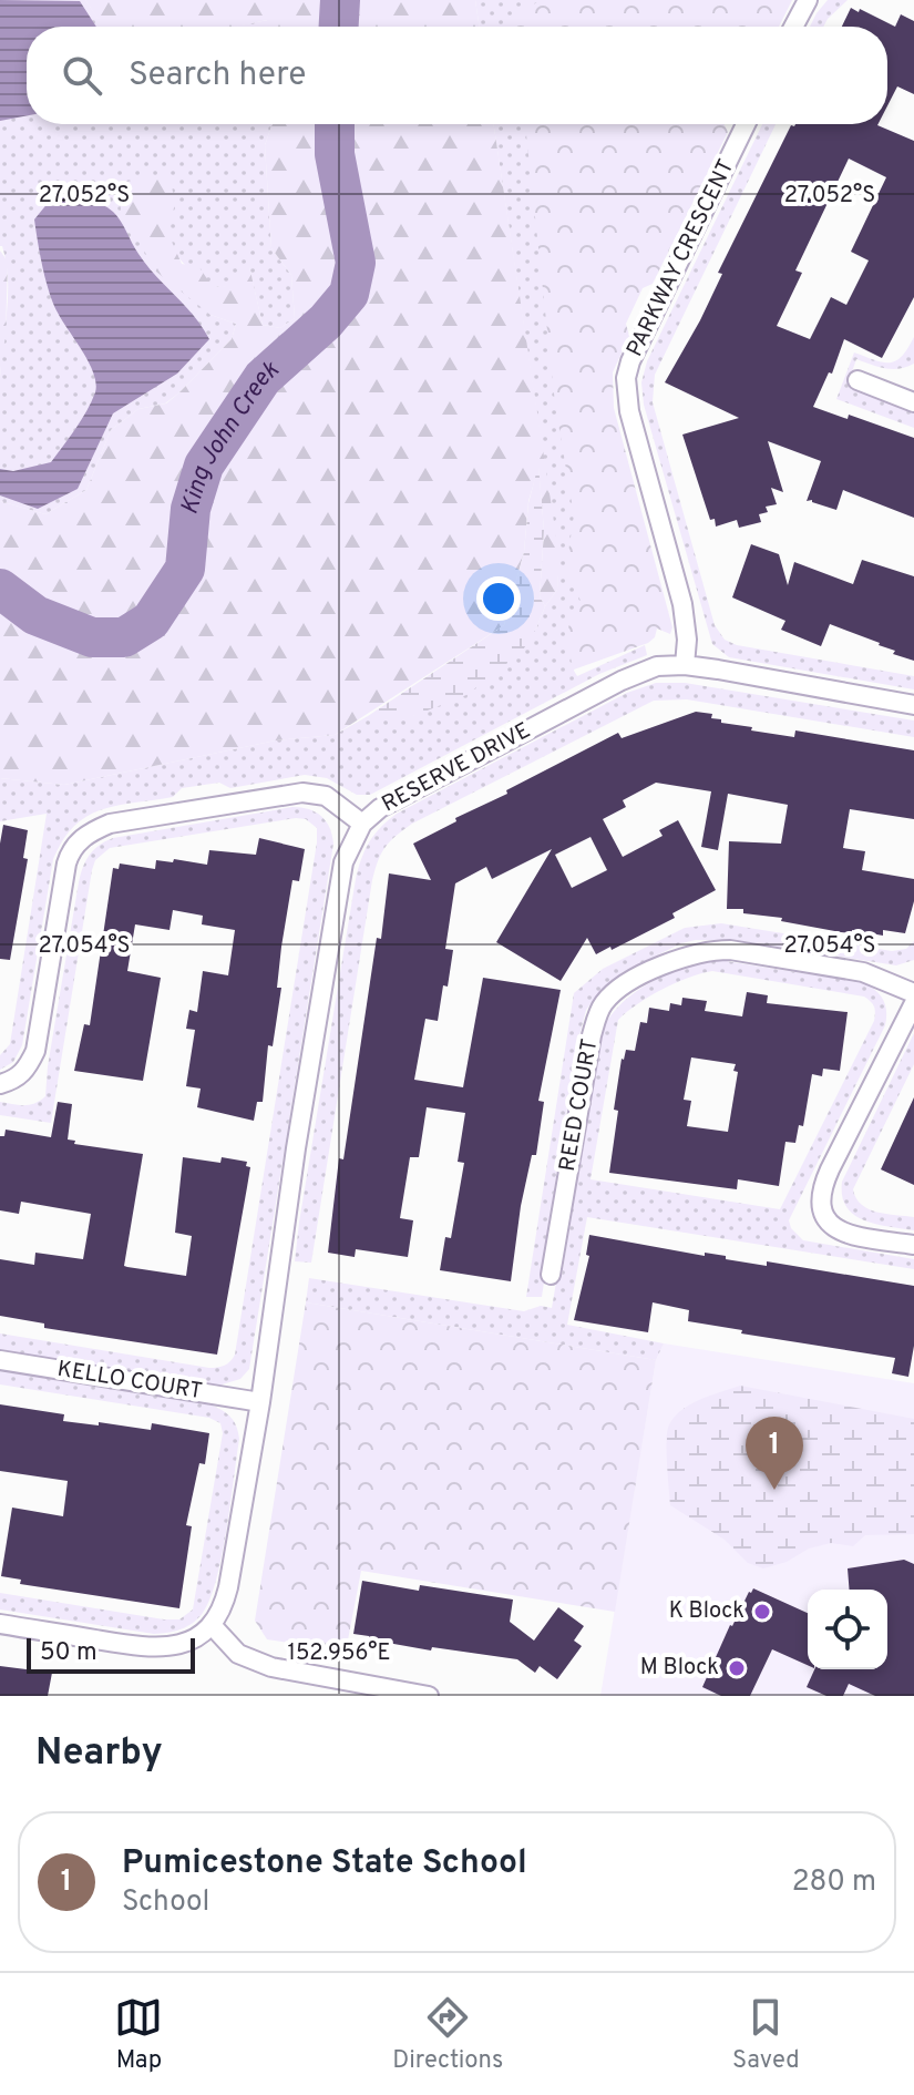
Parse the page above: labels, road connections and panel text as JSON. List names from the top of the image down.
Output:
{
  "streets": {
    "street": [
      "PARKWAY CRESCENT",
      "RESERVE DRIVE",
      "REED COURT",
      "KELLO COURT"
    ]
  },
  "crossings": [
    ["PARKWAY CRESCENT", "RESERVE DRIVE"],
    ["RESERVE DRIVE", "KELLO COURT"]
  ],
  "water": ["King John Creek"],
  "places": ["K Block", "M Block"],
  "scale_bar": "50 m",
  "page": {
    "search": "Search here",
    "pins": "1",
    "scale": "50 m",
    "heading": "Nearby",
    "list": [
      {
        "mark": "1",
        "name": "Pumicestone State School",
        "note": "School",
        "value": "280 m"
      }
    ],
    "nav": ["Map", "Directions", "Saved"]
  },
  "coordinates": ["27.052°S", "27.054°S", "152.956°E"]
}
